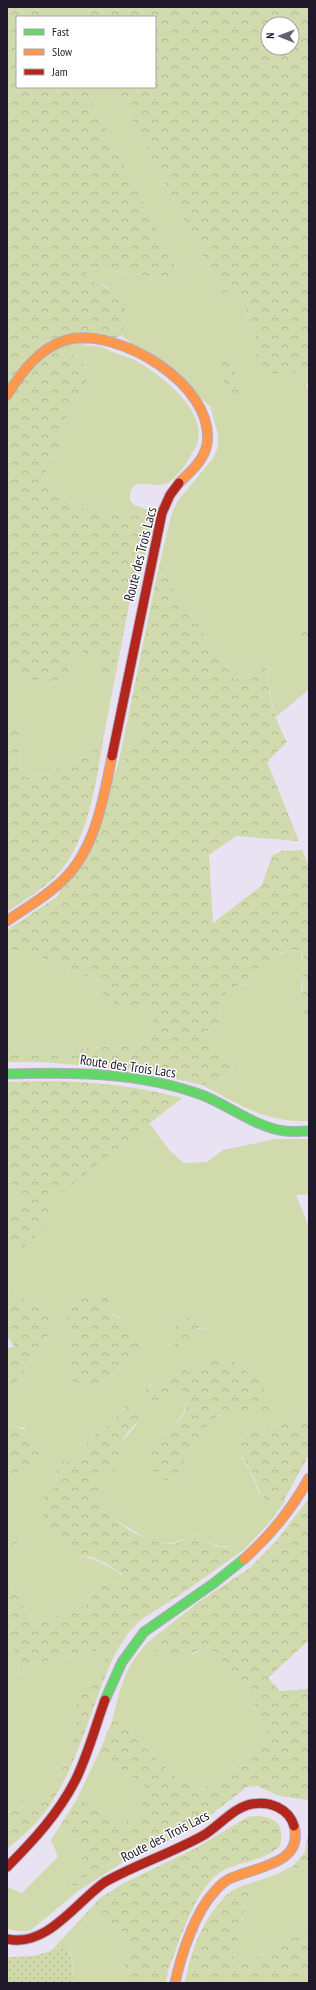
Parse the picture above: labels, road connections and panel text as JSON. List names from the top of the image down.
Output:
{
  "streets": {
    "street": ["Route des Trois Lacs"]
  },
  "legend": ["Fast", "Slow", "Jam"],
  "north": "left"
}
